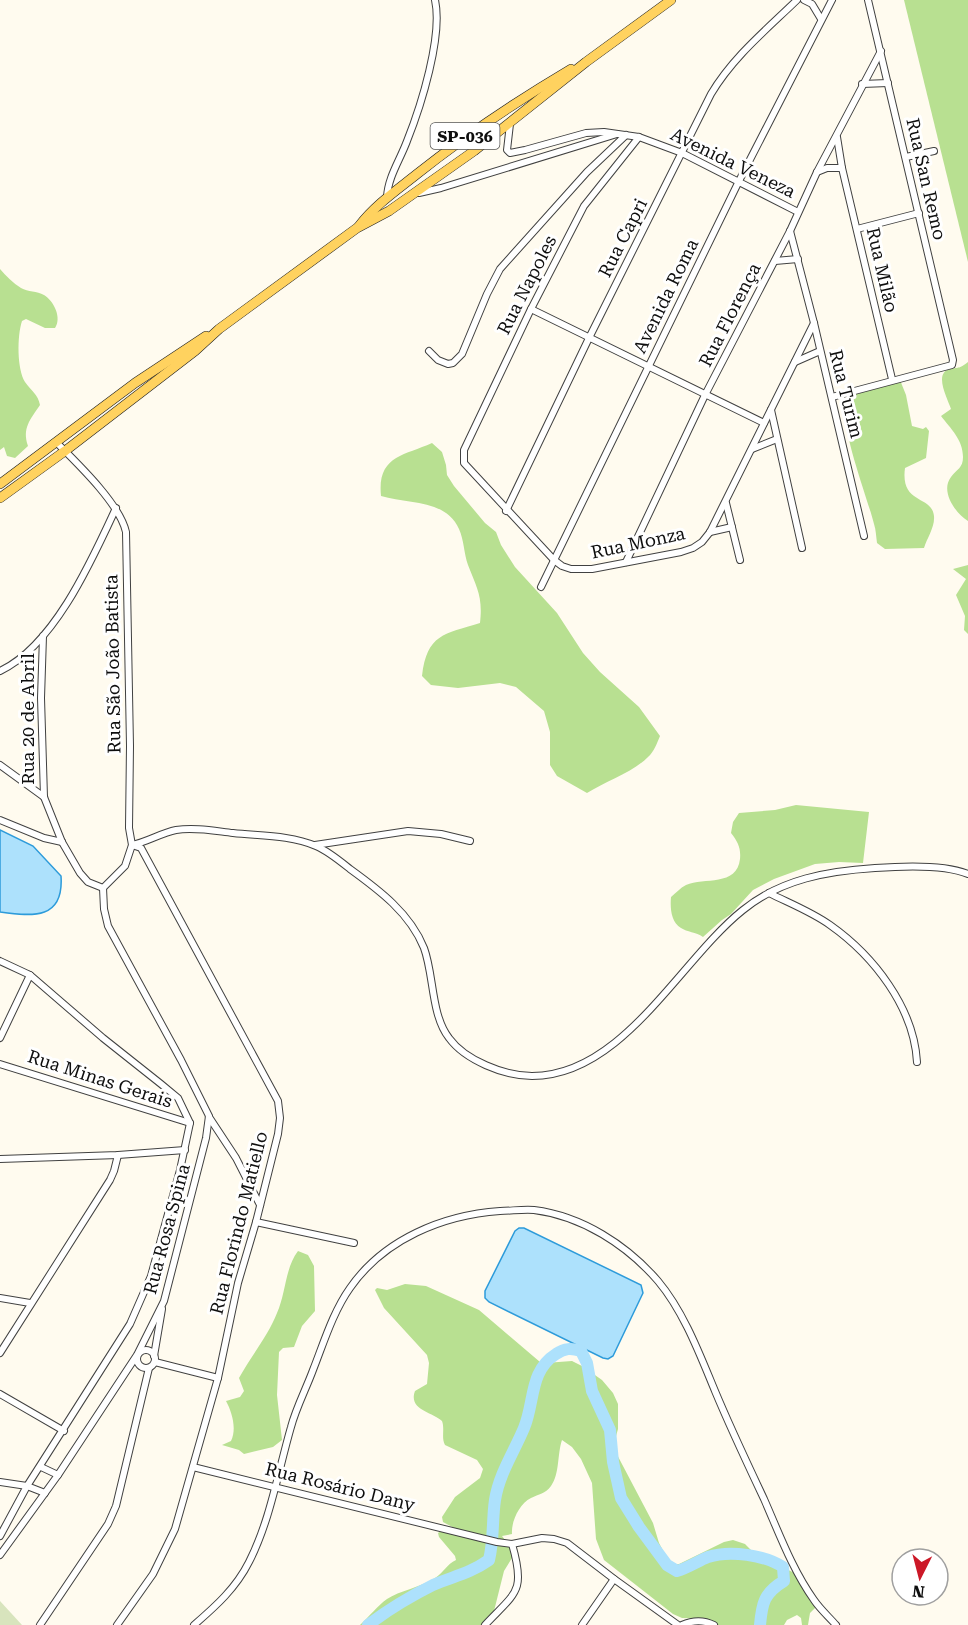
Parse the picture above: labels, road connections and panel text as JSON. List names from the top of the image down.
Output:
{
  "streets": {
    "main road": ["SP-036"],
    "street": [
      "Avenida Veneza",
      "Rua San Remo",
      "Rua Capri",
      "Rua Milão",
      "Rua Napoles",
      "Avenida Roma",
      "Rua Florença",
      "Rua Turim",
      "Rua Monza",
      "Rua São João Batista",
      "Rua 20 de Abril",
      "Rua Minas Gerais",
      "Rua Florindo Matiello",
      "Rua Rosa Spina",
      "Rua Rosário Dany"
    ]
  },
  "crossings": [
    ["SP-036", "Avenida Veneza"],
    ["SP-036", "Rua São João Batista"],
    ["Avenida Veneza", "Rua Capri"],
    ["Avenida Veneza", "Rua Napoles"],
    ["Avenida Veneza", "Avenida Roma"],
    ["Avenida Veneza", "Rua Florença"],
    ["Rua San Remo", "Rua Milão"],
    ["Rua San Remo", "Rua Florença"],
    ["Rua Capri", "Rua Monza"],
    ["Rua Milão", "Rua Florença"],
    ["Rua Napoles", "Rua Monza"],
    ["Avenida Roma", "Rua Monza"],
    ["Rua Florença", "Rua Turim"],
    ["Rua Florença", "Rua Monza"],
    ["Rua Turim", "Rua Monza"],
    ["Rua São João Batista", "Rua Florindo Matiello"],
    ["Rua Florindo Matiello", "Rua Rosário Dany"]
  ],
  "north": "bottom"
}
